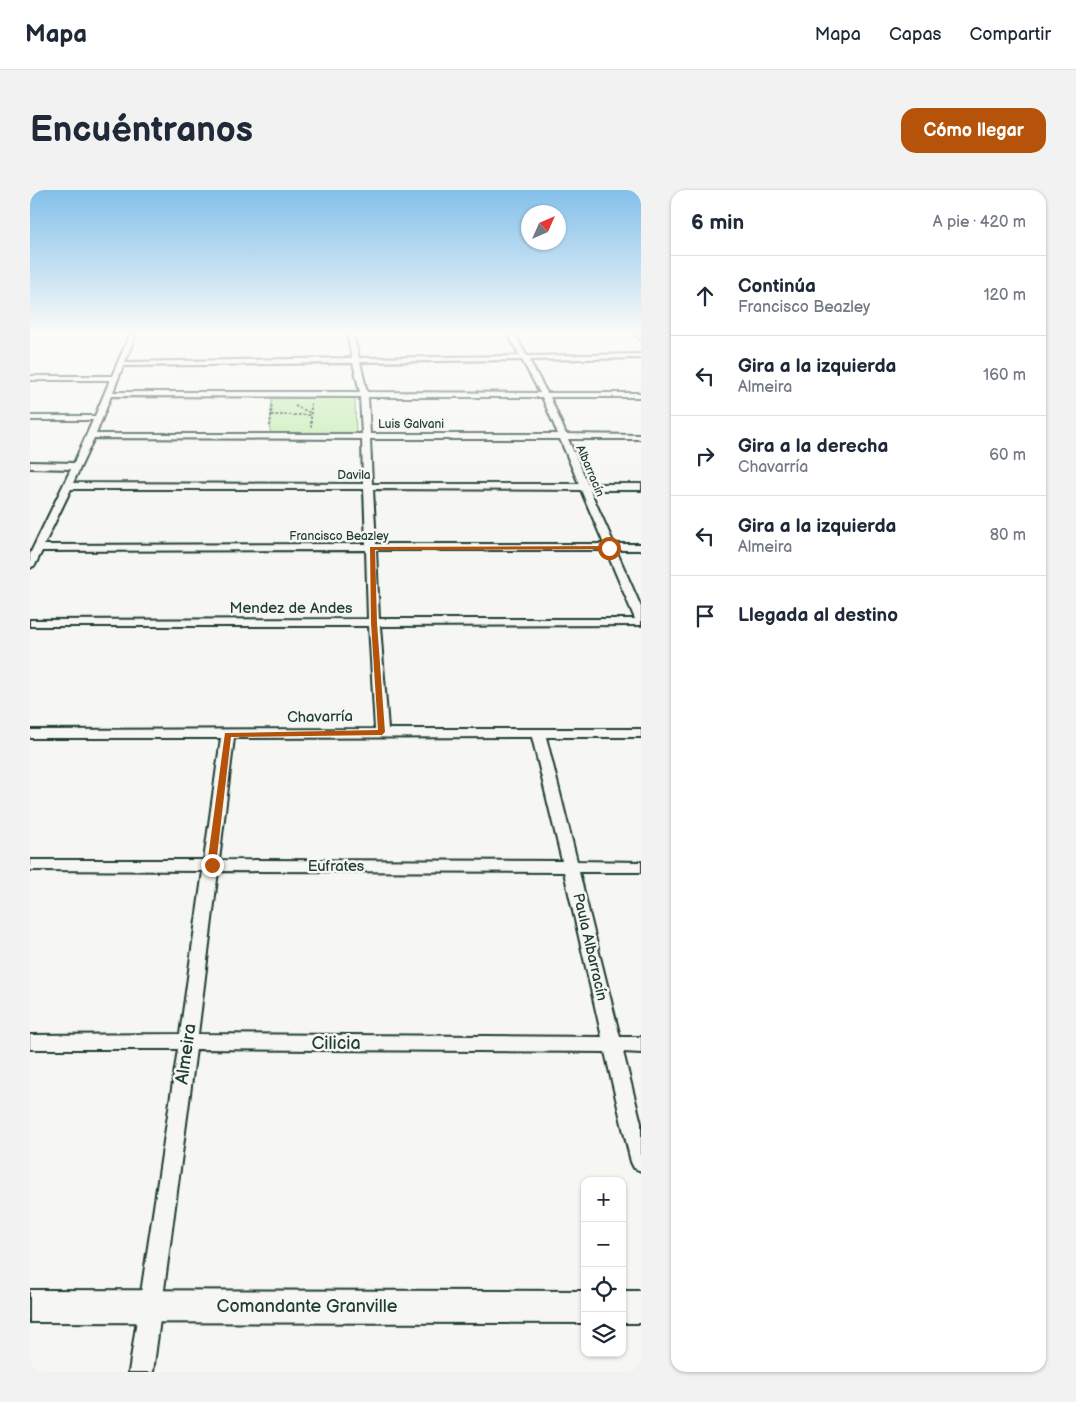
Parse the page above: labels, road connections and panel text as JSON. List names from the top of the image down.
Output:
{
  "streets": {
    "street": [
      "Luis Galvani",
      "Albarracín",
      "Davila",
      "Francisco Beazley",
      "Mendez de Andes",
      "Chavarría",
      "Eufrates",
      "Paula Albarracín",
      "Cilicia",
      "Almeira",
      "Comandante Granville"
    ]
  },
  "crossings": [
    ["Luis Galvani", "Albarracín"],
    ["Albarracín", "Davila"],
    ["Albarracín", "Francisco Beazley"],
    ["Albarracín", "Mendez de Andes"],
    ["Chavarría", "Paula Albarracín"],
    ["Chavarría", "Almeira"],
    ["Eufrates", "Paula Albarracín"],
    ["Eufrates", "Almeira"],
    ["Paula Albarracín", "Cilicia"],
    ["Cilicia", "Almeira"],
    ["Almeira", "Comandante Granville"]
  ],
  "north": "top right",
  "page": {
    "header": "Mapa",
    "nav": ["Mapa", "Capas", "Compartir"],
    "buttons": "Cómo llegar",
    "title": "Encuéntranos",
    "heading": ["6 min", "A pie · 420 m"],
    "list": [
      ["Continúa", "Francisco Beazley", "120 m"],
      ["Gira a la izquierda", "Almeira", "160 m"],
      ["Gira a la derecha", "Chavarría", "60 m"],
      ["Gira a la izquierda", "Almeira", "80 m"],
      "Llegada al destino"
    ],
    "map_buttons": ["+", "−"]
  }
}
